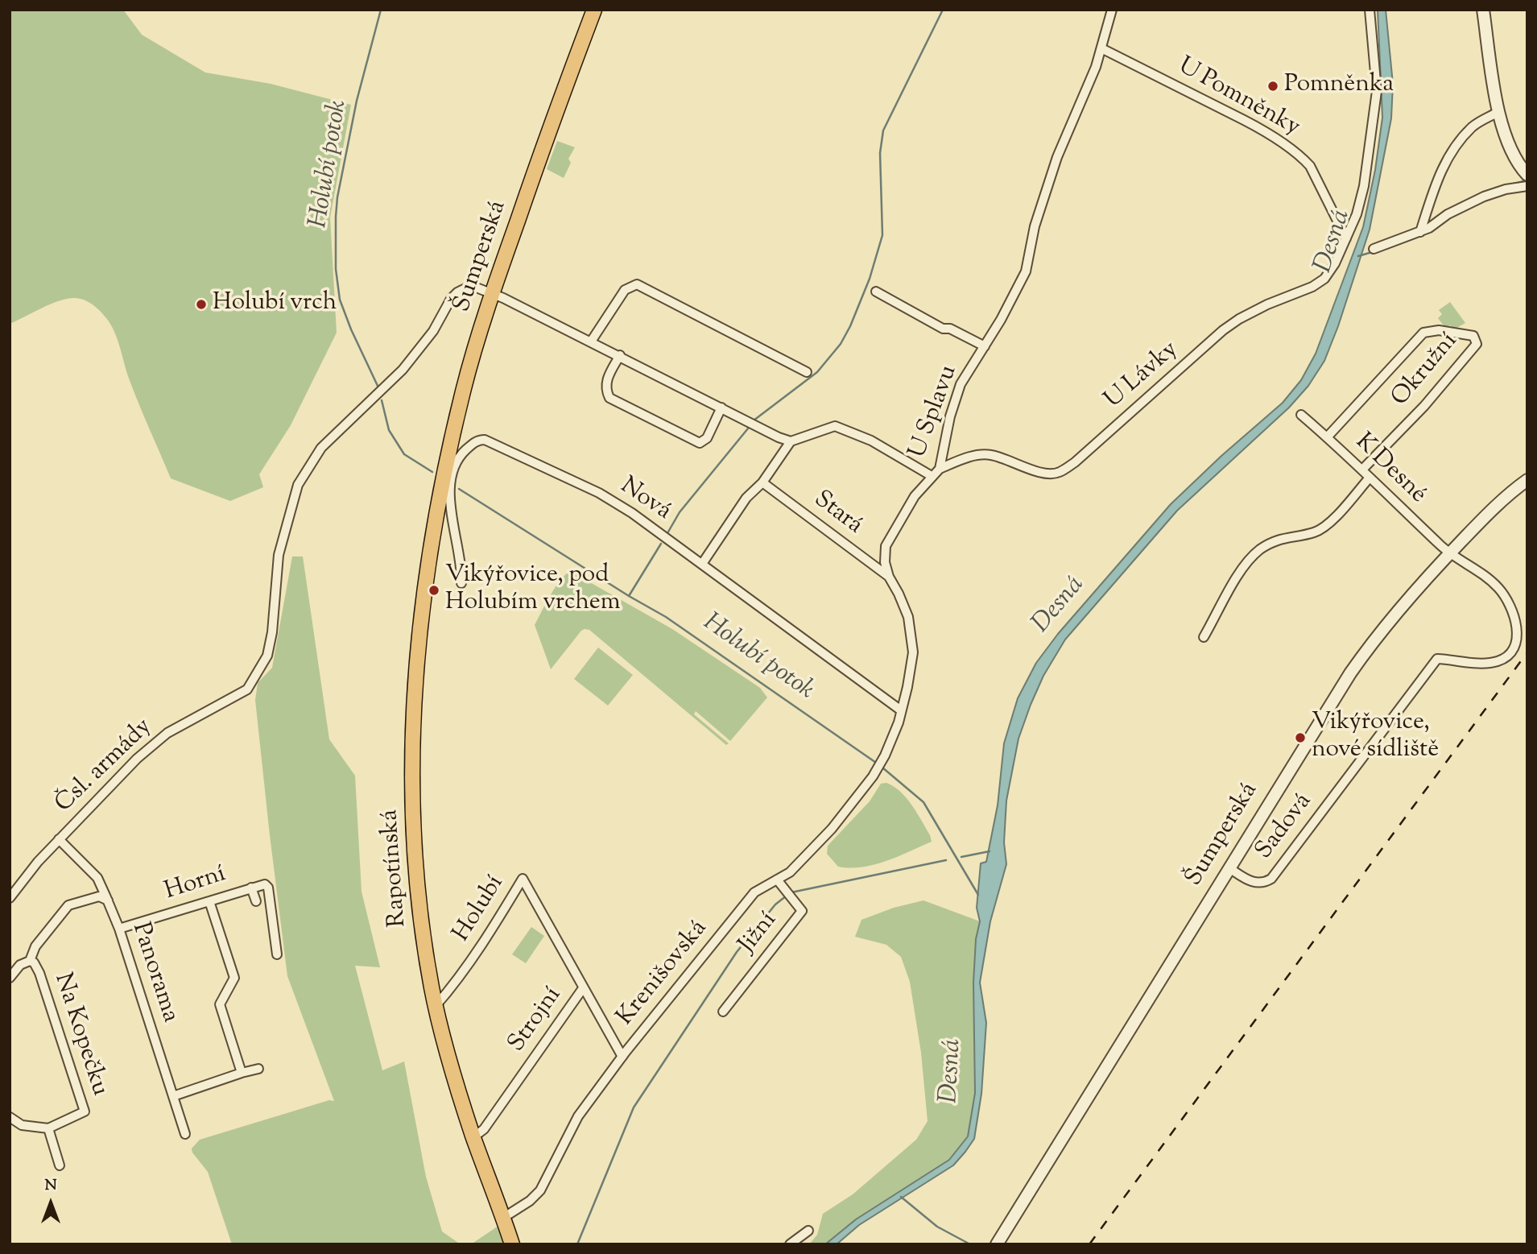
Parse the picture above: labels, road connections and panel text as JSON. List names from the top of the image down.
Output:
{
  "streets": {
    "main road": ["Šumperská", "Rapotínská"],
    "street": [
      "U Pomněnky",
      "Okružní",
      "U Lávky",
      "U Splavu",
      "K Desné",
      "Nová",
      "Stará",
      "Čsl. armády",
      "Sadová",
      "Horní",
      "Holubí",
      "Jižní",
      "Panorama",
      "Krenišovská",
      "Strojní",
      "Na Kopečku"
    ]
  },
  "crossings": [
    ["U Pomněnky", "U Lávky"],
    ["U Pomněnky", "U Splavu"],
    ["Šumperská", "K Desné"],
    ["Šumperská", "Čsl. armády"],
    ["Šumperská", "Sadová"],
    ["Šumperská", "Rapotínská"],
    ["Okružní", "K Desné"],
    ["U Lávky", "U Splavu"],
    ["U Splavu", "Nová"],
    ["U Splavu", "Stará"],
    ["U Splavu", "Krenišovská"],
    ["K Desné", "Sadová"],
    ["Čsl. armády", "Panorama"],
    ["Rapotínská", "Holubí"],
    ["Rapotínská", "Krenišovská"],
    ["Rapotínská", "Strojní"],
    ["Horní", "Panorama"],
    ["Holubí", "Strojní"],
    ["Jižní", "Krenišovská"],
    ["Panorama", "Na Kopečku"],
    ["Krenišovská", "Strojní"]
  ],
  "water": ["Holubí potok", "Desná"],
  "places": [
    "Pomněnka",
    "Holubí vrch",
    "Vikýřovice, pod Holubím vrchem",
    "Vikýřovice, nové sídliště"
  ],
  "north": "top"
}
